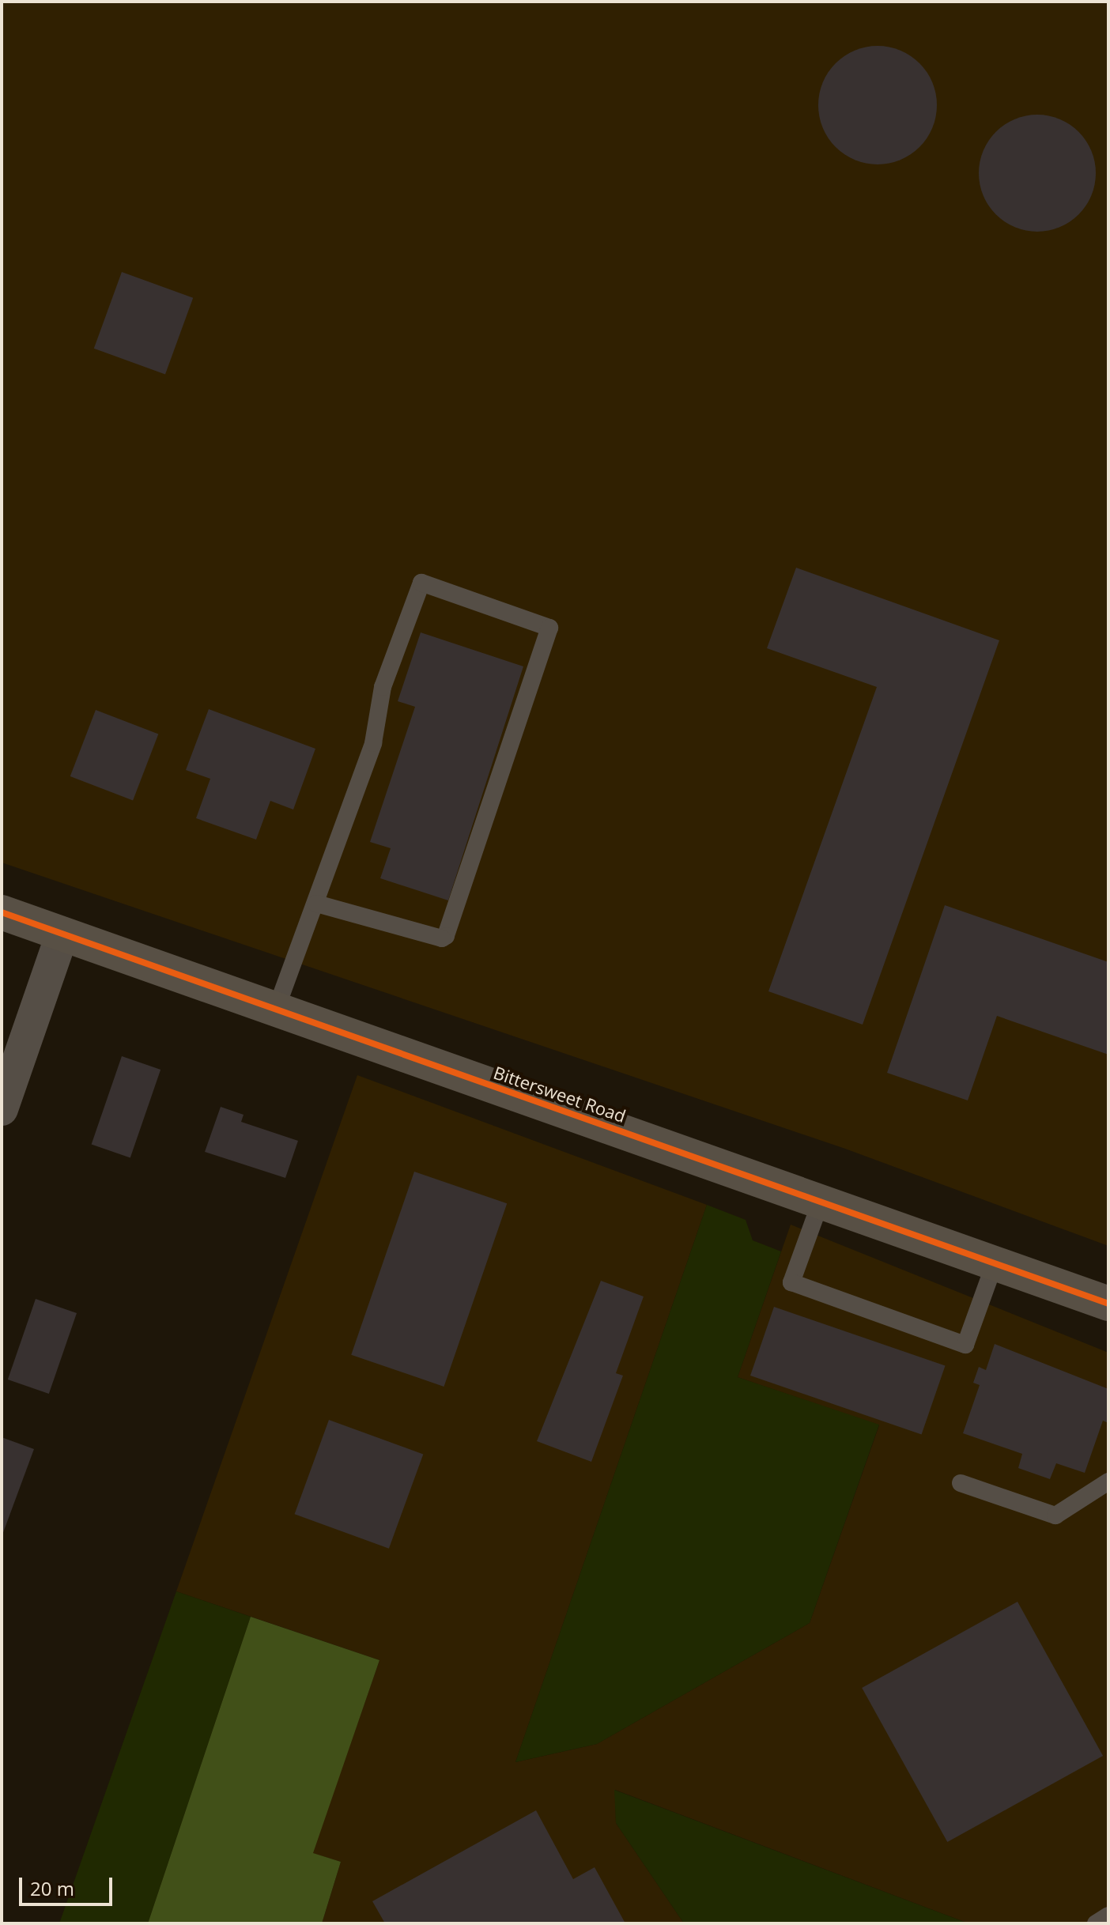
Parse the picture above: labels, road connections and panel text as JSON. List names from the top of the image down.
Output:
{
  "streets": {
    "street": ["Bittersweet Road"]
  },
  "scale_bar": "20 m"
}
